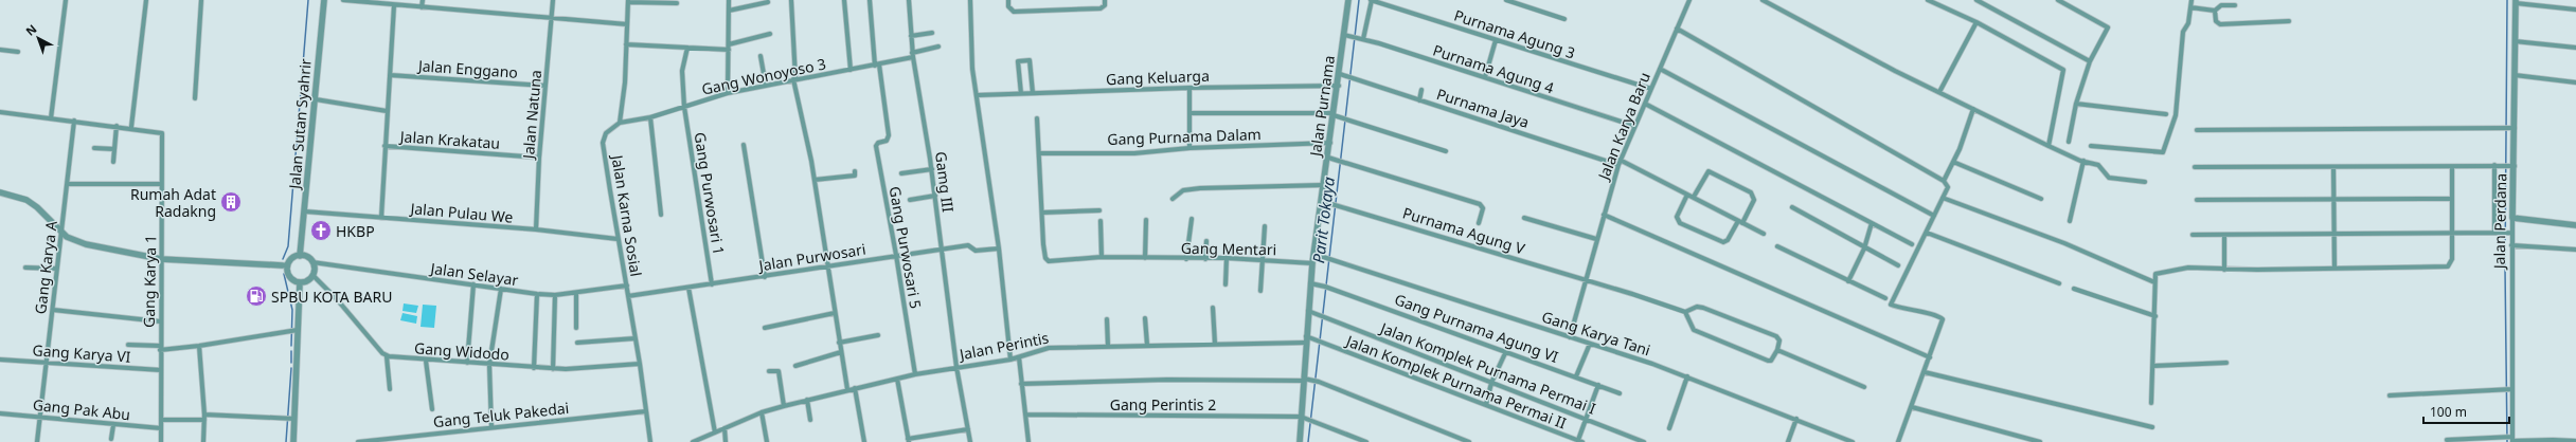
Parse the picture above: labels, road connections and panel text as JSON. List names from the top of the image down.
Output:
{
  "streets": {
    "street": [
      "Purnama Agung 3",
      "Jalan Enggano",
      "Purnama Agung 4",
      "Gang Wonoyoso 3",
      "Gang Keluarga",
      "Jalan Purnama",
      "Purnama Jaya",
      "Jalan Natuna",
      "Jalan Sutan Syahrir",
      "Jalan Karya Baru",
      "Gang Purnama Dalam",
      "Jalan Krakatau",
      "Gamg III",
      "Gang Purwosari 1",
      "Jalan Pulau We",
      "Jalan Karna Sosial",
      "Jalan Perdana",
      "Purnama Agung V",
      "Gang Purwosari 5",
      "Gang Mentari",
      "Jalan Purwosari",
      "Gang Karya A",
      "Jalan Selayar",
      "Gang Karya 1",
      "Gang Purnama Agung VI",
      "Gang Karya Tani",
      "Jalan Perintis",
      "Gang Widodo",
      "Gang Karya VI",
      "Jalan Komplek Purnama Permai I",
      "Jalan Komplek Purnama Permai II",
      "Gang Perintis 2",
      "Gang Pak Abu",
      "Gang Teluk Pakedai"
    ]
  },
  "crossings": [
    ["Purnama Agung 3", "Jalan Karya Baru"],
    ["Jalan Enggano", "Jalan Natuna"],
    ["Purnama Agung 4", "Jalan Purnama"],
    ["Purnama Agung 4", "Jalan Karya Baru"],
    ["Gang Wonoyoso 3", "Gamg III"],
    ["Gang Wonoyoso 3", "Gang Purwosari 1"],
    ["Gang Wonoyoso 3", "Jalan Karna Sosial"],
    ["Gang Wonoyoso 3", "Gang Purwosari 5"],
    ["Gang Keluarga", "Jalan Purnama"],
    ["Jalan Purnama", "Purnama Jaya"],
    ["Jalan Purnama", "Gang Purnama Dalam"],
    ["Jalan Purnama", "Purnama Agung V"],
    ["Jalan Purnama", "Gang Mentari"],
    ["Jalan Purnama", "Gang Purnama Agung VI"],
    ["Jalan Purnama", "Gang Karya Tani"],
    ["Jalan Purnama", "Jalan Perintis"],
    ["Jalan Purnama", "Jalan Komplek Purnama Permai I"],
    ["Jalan Purnama", "Gang Perintis 2"],
    ["Purnama Jaya", "Jalan Karya Baru"],
    ["Jalan Natuna", "Jalan Krakatau"],
    ["Jalan Natuna", "Jalan Pulau We"],
    ["Jalan Sutan Syahrir", "Jalan Pulau We"],
    ["Jalan Sutan Syahrir", "Jalan Selayar"],
    ["Jalan Karya Baru", "Purnama Agung V"],
    ["Jalan Karya Baru", "Gang Karya Tani"],
    ["Gamg III", "Jalan Purwosari"],
    ["Gamg III", "Jalan Perintis"],
    ["Gang Purwosari 1", "Jalan Purwosari"],
    ["Jalan Pulau We", "Jalan Karna Sosial"],
    ["Jalan Karna Sosial", "Jalan Purwosari"],
    ["Jalan Karna Sosial", "Jalan Selayar"],
    ["Jalan Karna Sosial", "Gang Widodo"],
    ["Jalan Karna Sosial", "Gang Teluk Pakedai"],
    ["Gang Purwosari 5", "Jalan Purwosari"],
    ["Gang Purwosari 5", "Jalan Perintis"],
    ["Gang Karya A", "Gang Karya 1"],
    ["Gang Karya A", "Gang Karya VI"],
    ["Gang Karya A", "Gang Pak Abu"],
    ["Gang Karya 1", "Gang Karya VI"],
    ["Gang Karya 1", "Gang Pak Abu"],
    ["Jalan Perintis", "Jalan Komplek Purnama Permai II"]
  ],
  "water": ["Parit Tokaya"],
  "places": {
    "building": ["Rumah Adat Radakng"],
    "church": ["HKBP"],
    "fuel station": ["SPBU KOTA BARU"]
  },
  "scale_bar": "100 m",
  "north": "top left"
}
